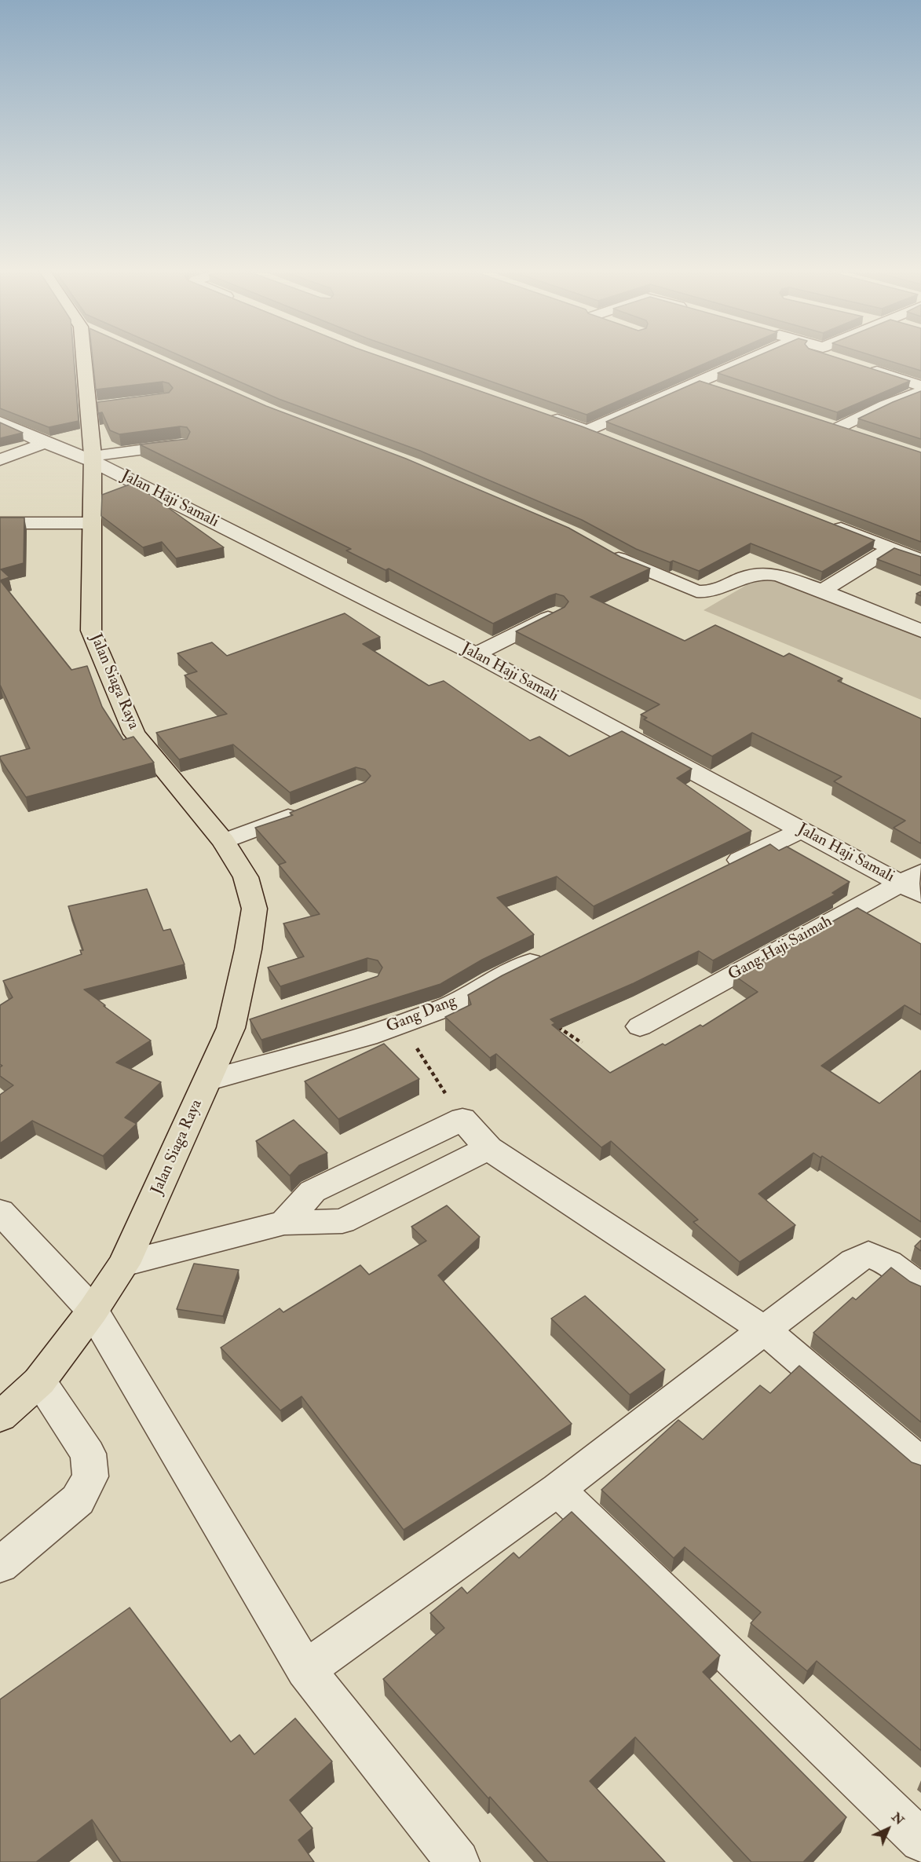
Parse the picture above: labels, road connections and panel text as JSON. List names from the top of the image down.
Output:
{
  "streets": {
    "main road": ["Jalan Siaga Raya"],
    "street": ["Jalan Haji Samali", "Gang Haji Saimah", "Gang Dang"]
  },
  "crossings": [
    ["Jalan Haji Samali", "Jalan Siaga Raya"],
    ["Jalan Haji Samali", "Gang Haji Saimah"],
    ["Jalan Siaga Raya", "Gang Dang"]
  ],
  "north": "top right"
}
